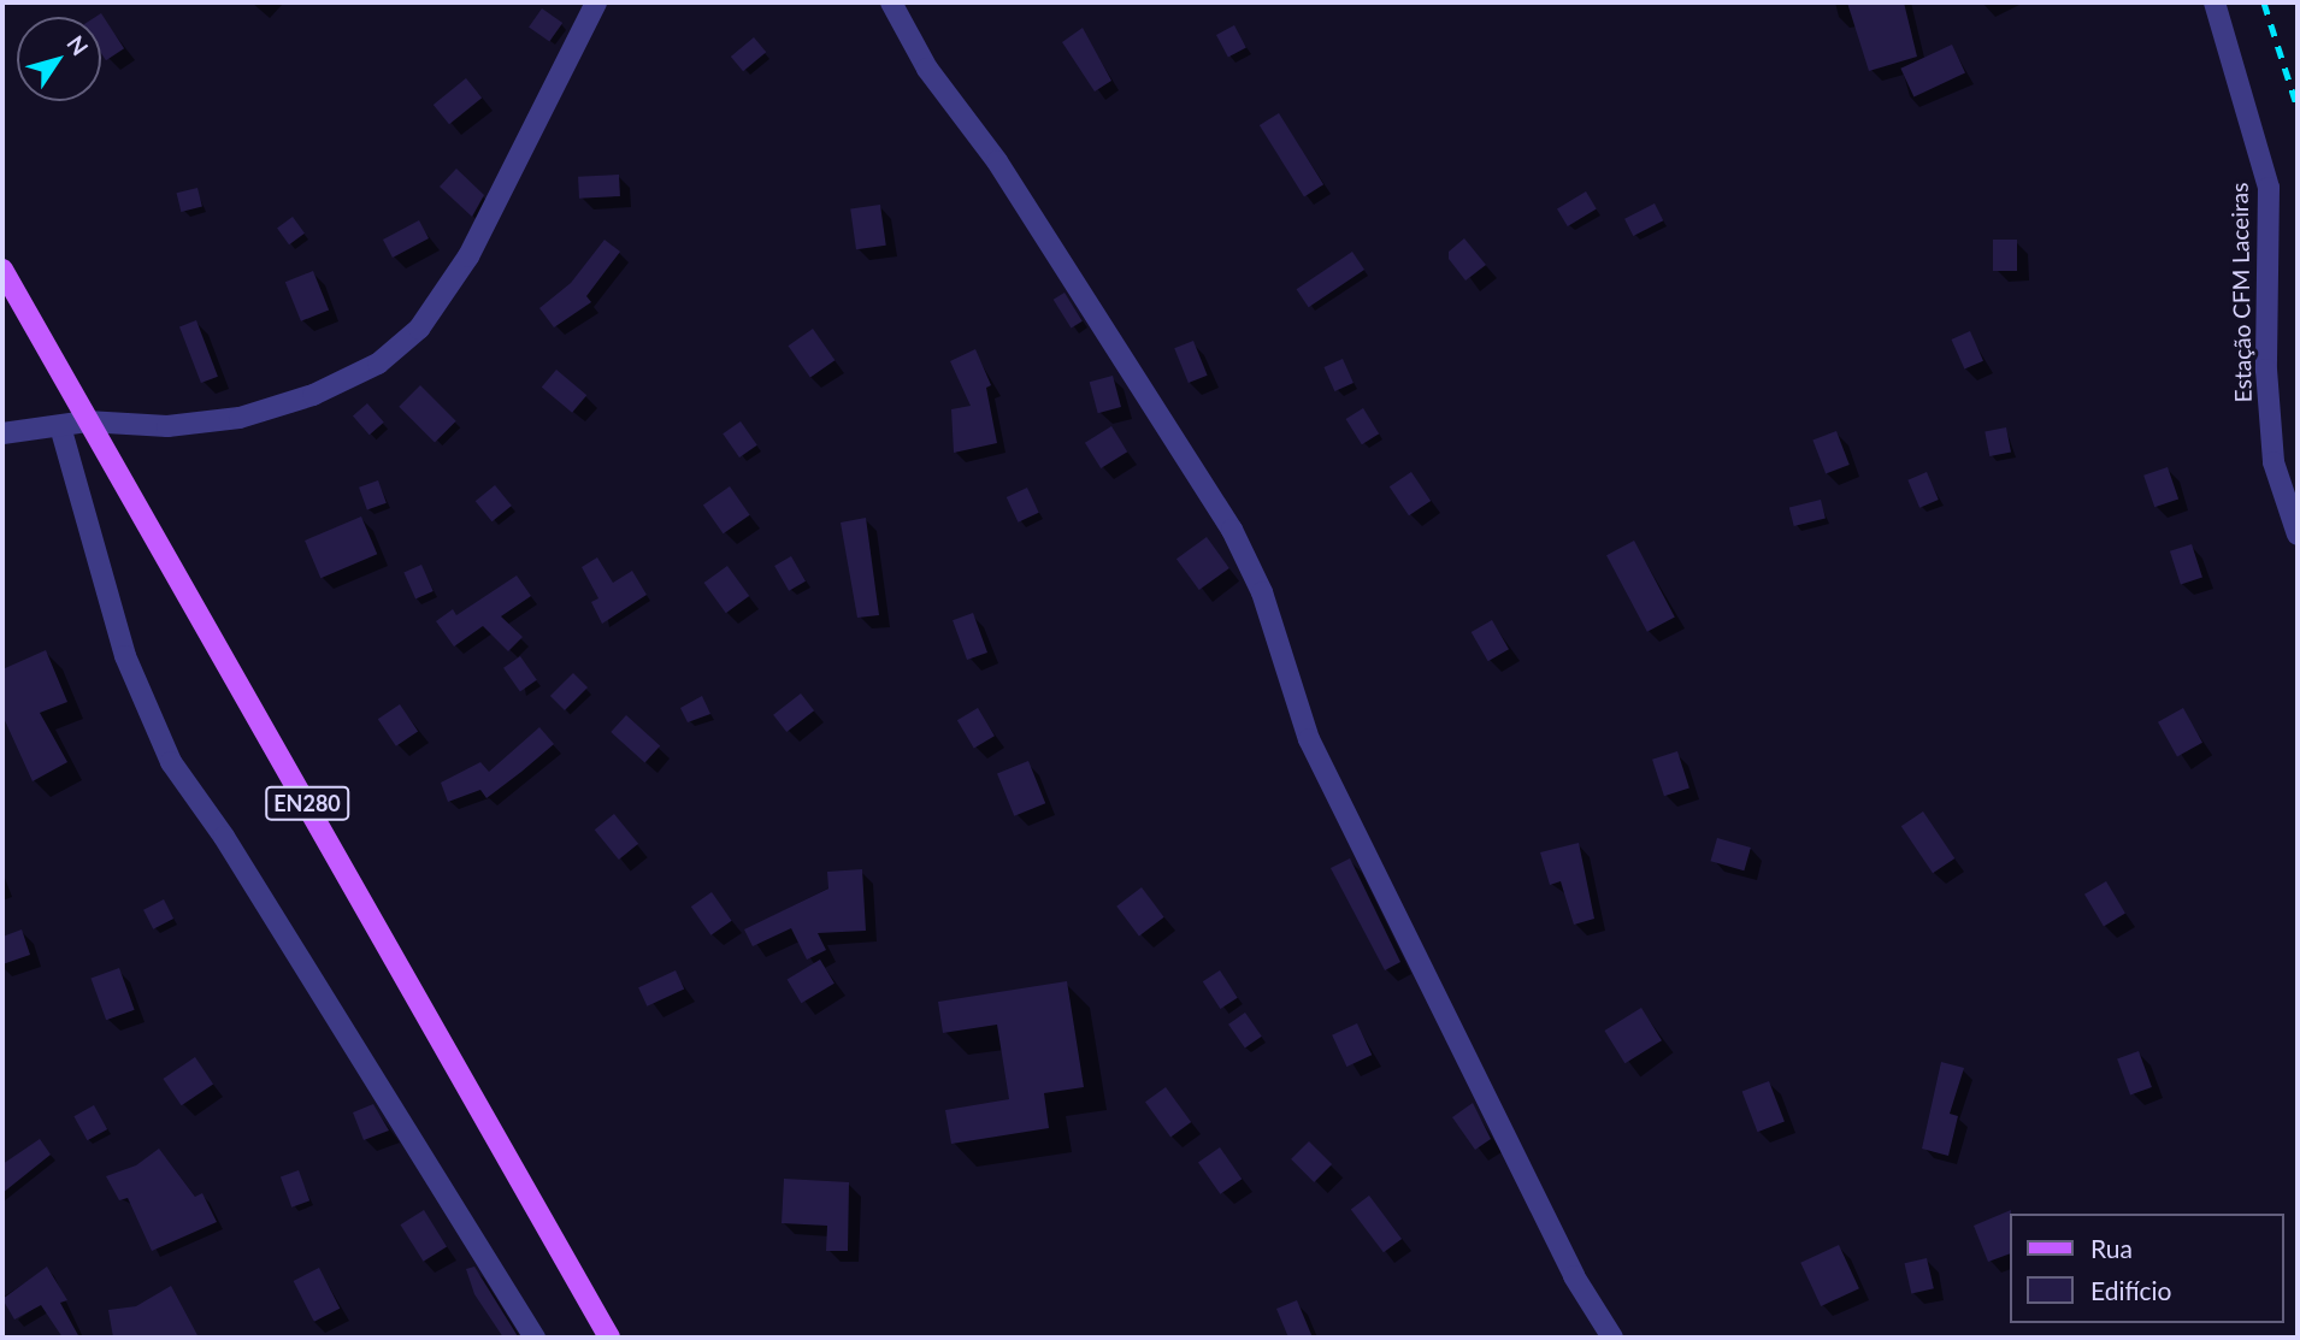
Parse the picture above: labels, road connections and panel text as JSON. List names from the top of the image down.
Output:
{
  "streets": {
    "main road": ["EN280"],
    "street": ["Estação CFM Laceiras"]
  },
  "legend": ["Rua", "Edifício"],
  "north": "top right"
}
